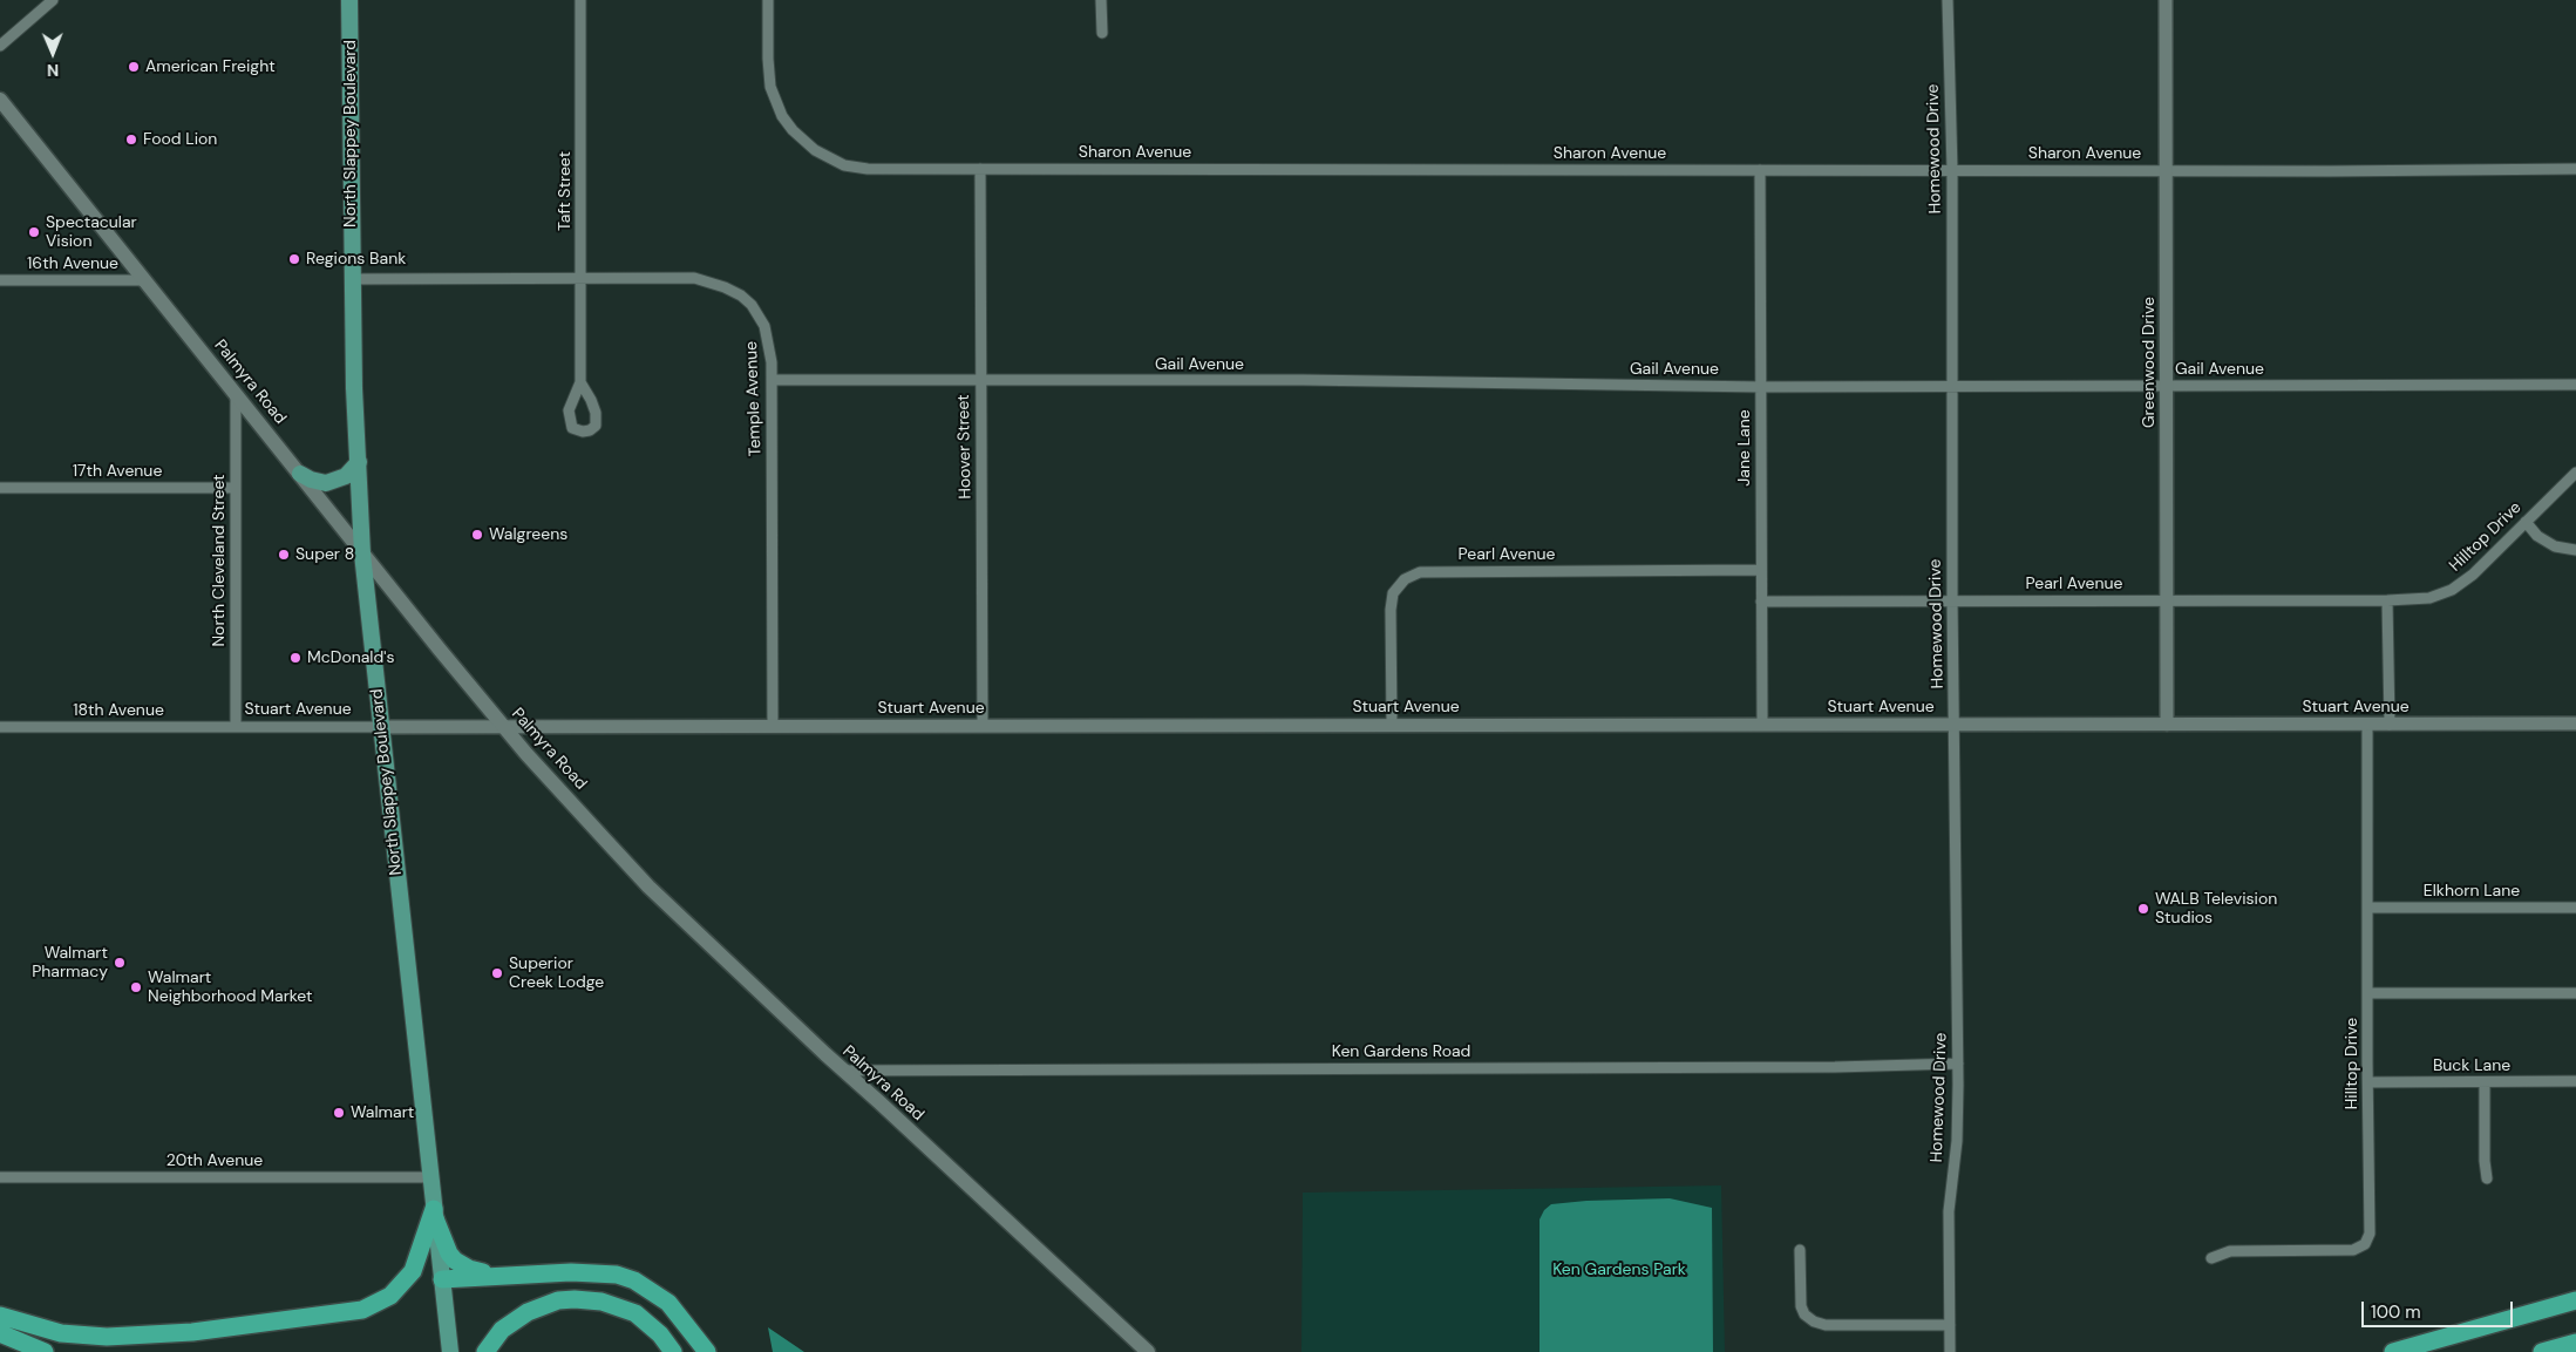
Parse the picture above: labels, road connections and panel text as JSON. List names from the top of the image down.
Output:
{
  "streets": {
    "main road": ["North Slappey Boulevard", "Palmyra Road"],
    "street": [
      "Homewood Drive",
      "Sharon Avenue",
      "Taft Street",
      "16th Avenue",
      "Greenwood Drive",
      "Gail Avenue",
      "Temple Avenue",
      "Hoover Street",
      "Jane Lane",
      "17th Avenue",
      "Hilltop Drive",
      "Pearl Avenue",
      "North Cleveland Street",
      "Stuart Avenue",
      "18th Avenue",
      "Elkhorn Lane",
      "Ken Gardens Road",
      "Buck Lane",
      "20th Avenue"
    ]
  },
  "crossings": [
    ["North Slappey Boulevard", "Palmyra Road"],
    ["North Slappey Boulevard", "Temple Avenue"],
    ["North Slappey Boulevard", "Stuart Avenue"],
    ["North Slappey Boulevard", "20th Avenue"],
    ["Homewood Drive", "Sharon Avenue"],
    ["Homewood Drive", "Gail Avenue"],
    ["Homewood Drive", "Pearl Avenue"],
    ["Homewood Drive", "Stuart Avenue"],
    ["Homewood Drive", "Ken Gardens Road"],
    ["Sharon Avenue", "Greenwood Drive"],
    ["Sharon Avenue", "Hoover Street"],
    ["Sharon Avenue", "Jane Lane"],
    ["Taft Street", "Temple Avenue"],
    ["16th Avenue", "Palmyra Road"],
    ["Greenwood Drive", "Gail Avenue"],
    ["Greenwood Drive", "Pearl Avenue"],
    ["Greenwood Drive", "Stuart Avenue"],
    ["Gail Avenue", "Temple Avenue"],
    ["Gail Avenue", "Hoover Street"],
    ["Gail Avenue", "Jane Lane"],
    ["Palmyra Road", "North Cleveland Street"],
    ["Palmyra Road", "Stuart Avenue"],
    ["Palmyra Road", "Ken Gardens Road"],
    ["Temple Avenue", "Stuart Avenue"],
    ["Hoover Street", "Stuart Avenue"],
    ["Jane Lane", "Pearl Avenue"],
    ["Jane Lane", "Stuart Avenue"],
    ["17th Avenue", "North Cleveland Street"],
    ["Hilltop Drive", "Pearl Avenue"],
    ["Hilltop Drive", "Stuart Avenue"],
    ["Hilltop Drive", "Elkhorn Lane"],
    ["Hilltop Drive", "Buck Lane"],
    ["Pearl Avenue", "Stuart Avenue"],
    ["North Cleveland Street", "Stuart Avenue"],
    ["North Cleveland Street", "18th Avenue"],
    ["Stuart Avenue", "18th Avenue"]
  ],
  "parks": ["Ken Gardens Park"],
  "places": [
    "American Freight",
    "Food Lion",
    "Spectacular Vision",
    "Regions Bank",
    "Walgreens",
    "Super 8",
    "McDonald's",
    "WALB Television Studios",
    "Walmart Pharmacy",
    "Superior Creek Lodge",
    "Walmart Neighborhood Market",
    "Walmart"
  ],
  "scale_bar": "100 m",
  "north": "bottom"
}
